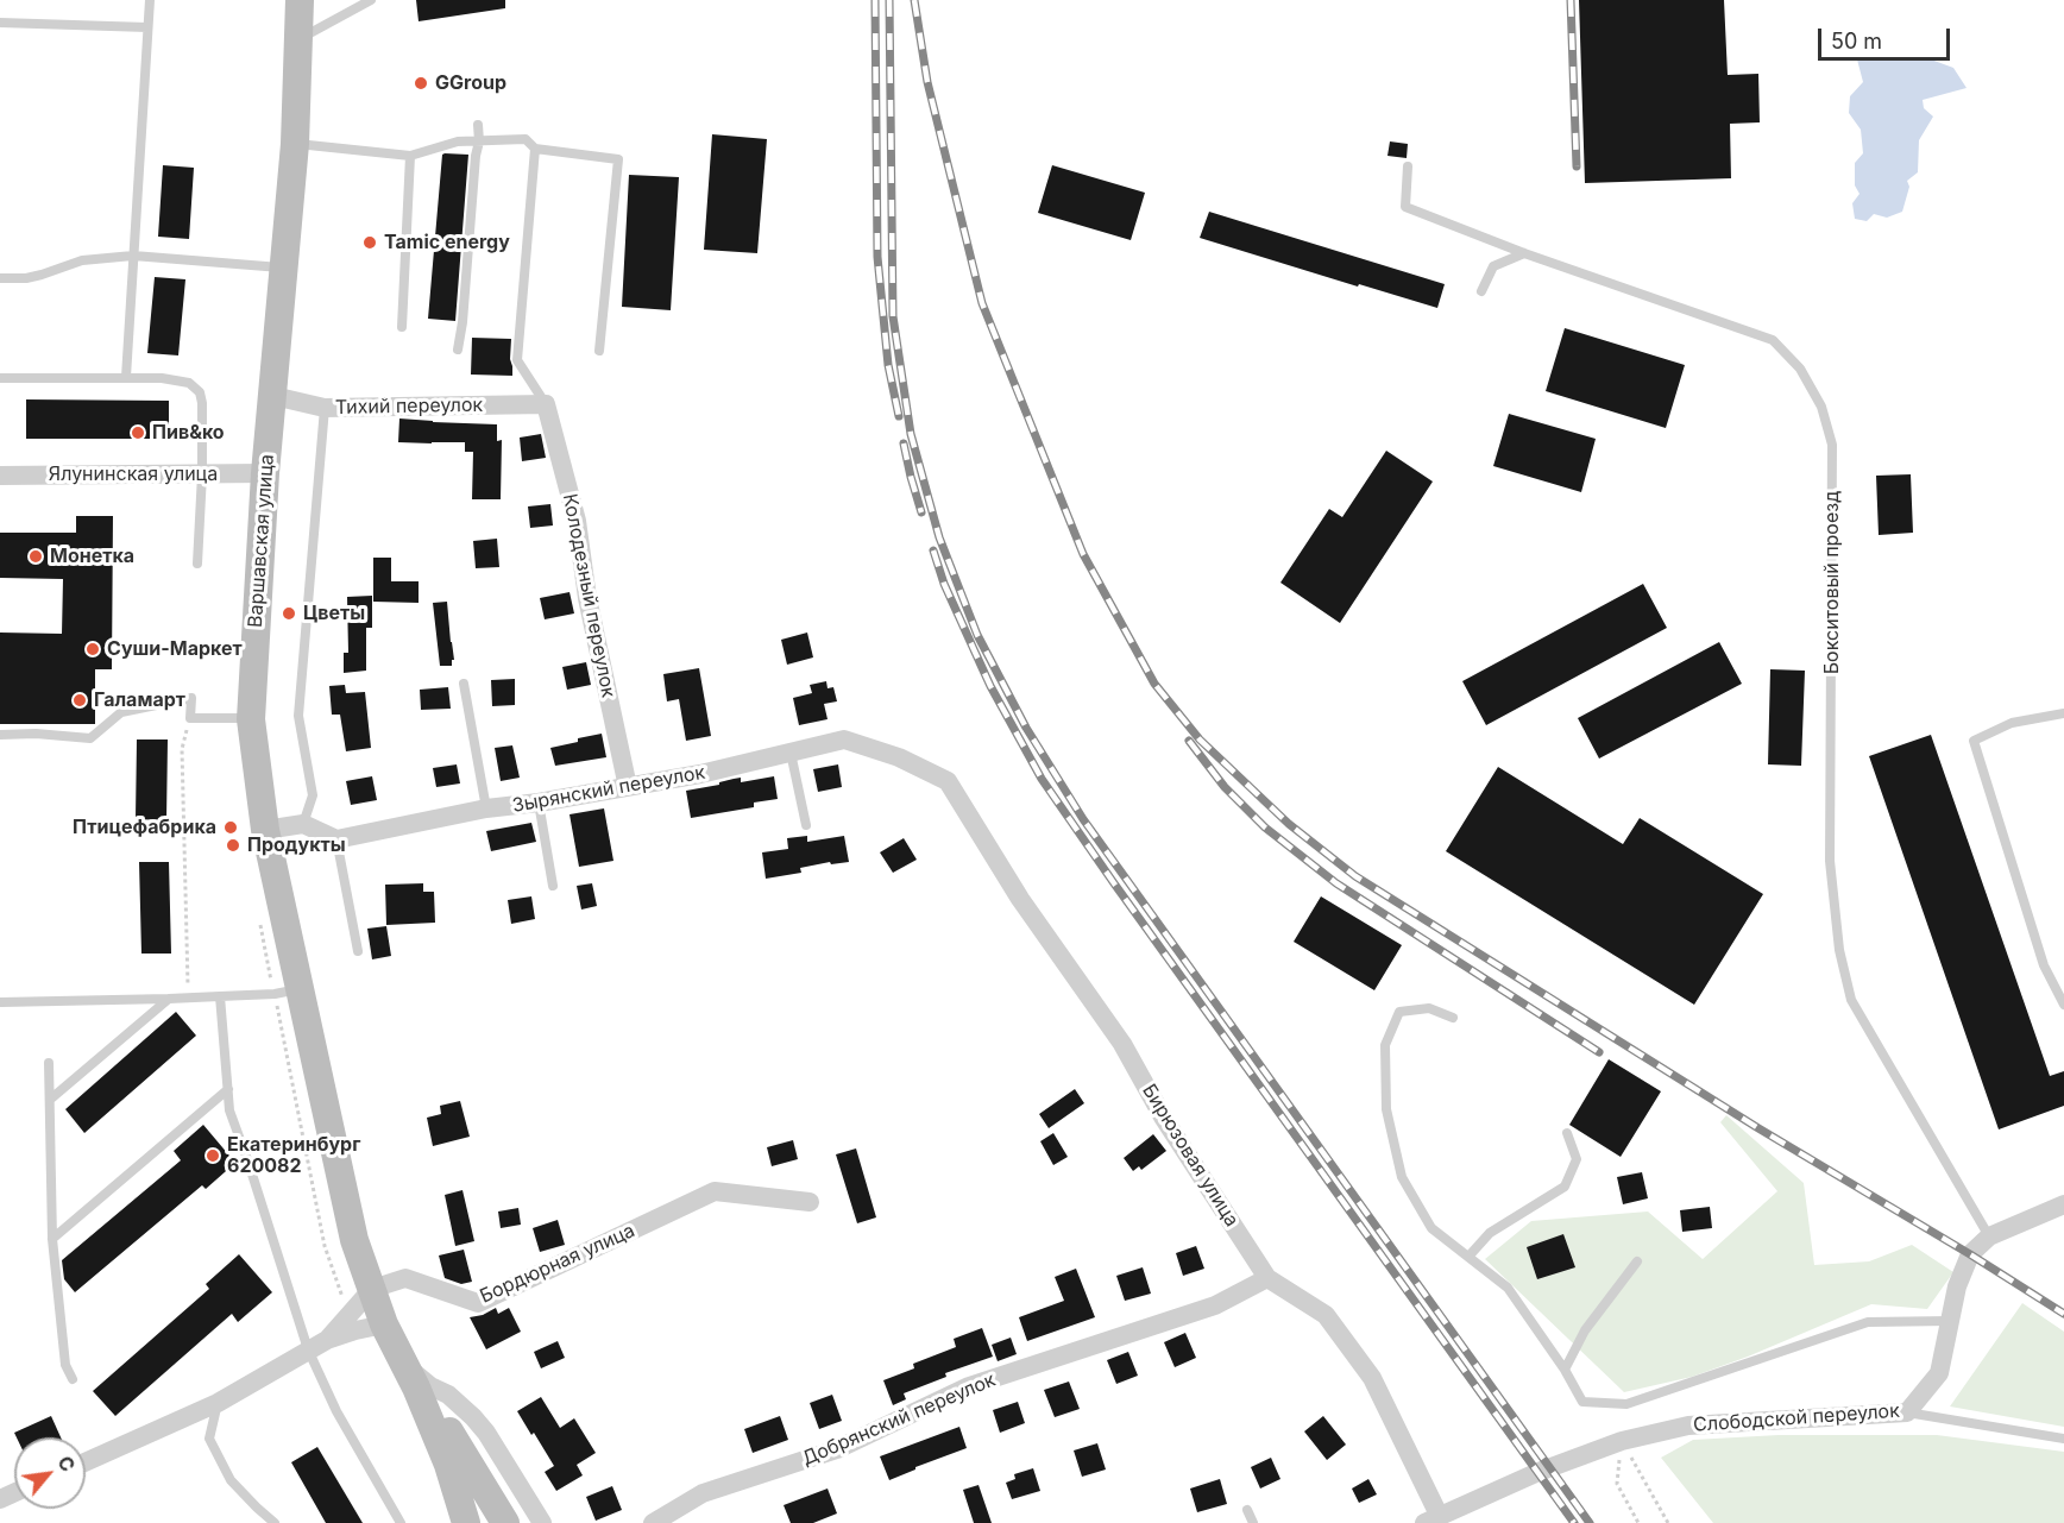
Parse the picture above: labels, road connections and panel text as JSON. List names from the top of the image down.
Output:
{
  "streets": {
    "main road": ["Варшавская улица"],
    "street": [
      "Тихий переулок",
      "Ялунинская улица",
      "Колодезный переулок",
      "Зырянский переулок",
      "Бирюзовая улица",
      "Бордюрная улица",
      "Слободской переулок",
      "Добрянский переулок"
    ],
    "lane": ["Бокситовый проезд"]
  },
  "crossings": [
    ["Тихий переулок", "Варшавская улица"],
    ["Тихий переулок", "Колодезный переулок"],
    ["Ялунинская улица", "Варшавская улица"],
    ["Варшавская улица", "Бордюрная улица"],
    ["Бокситовый проезд", "Слободской переулок"],
    ["Колодезный переулок", "Зырянский переулок"],
    ["Зырянский переулок", "Бирюзовая улица"],
    ["Бирюзовая улица", "Слободской переулок"],
    ["Бирюзовая улица", "Добрянский переулок"]
  ],
  "places": [
    "GGroup",
    "Tamic energy",
    "Пив&ко",
    "Монетка",
    "Цветы",
    "Суши-Маркет",
    "Галамарт",
    "Птицефабрика",
    "Продукты",
    "Екатеринбург 620082"
  ],
  "scale_bar": "50 m",
  "north": "top right"
}
